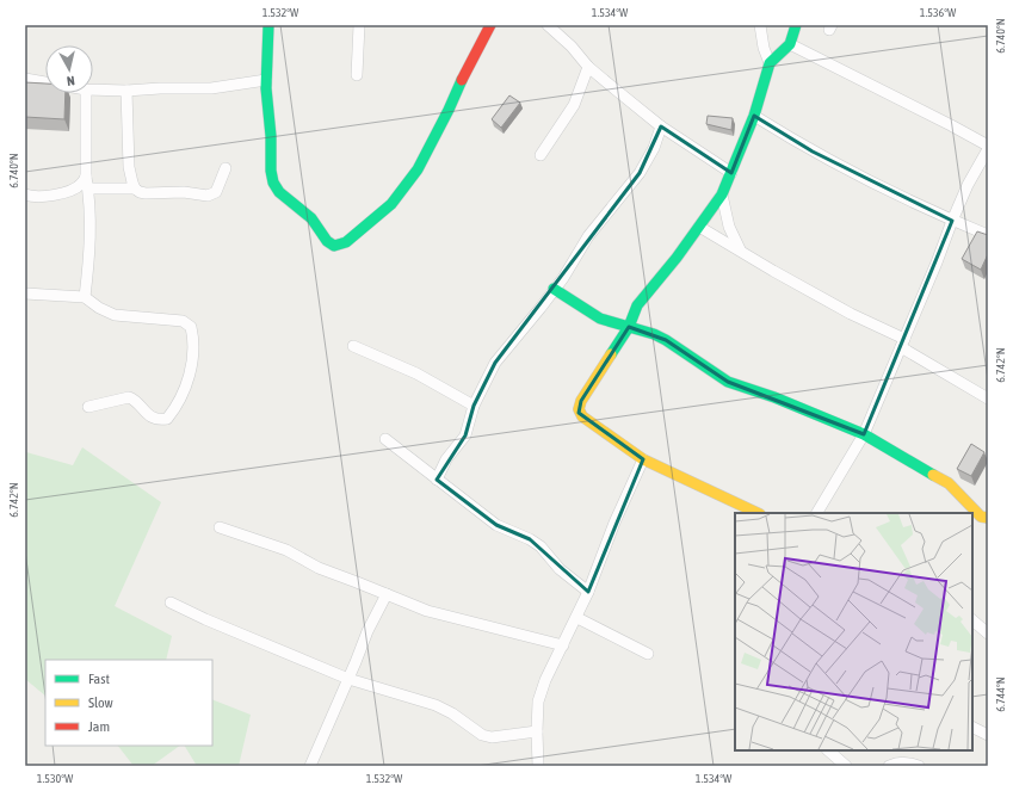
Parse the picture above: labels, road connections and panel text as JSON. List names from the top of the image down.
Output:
{
  "legend": ["Fast", "Slow", "Jam"],
  "north": "bottom",
  "coordinates": [
    "1.532°W",
    "1.534°W",
    "1.536°W",
    "6.740°N",
    "6.742°N",
    "6.744°N",
    "1.530°W"
  ]
}
